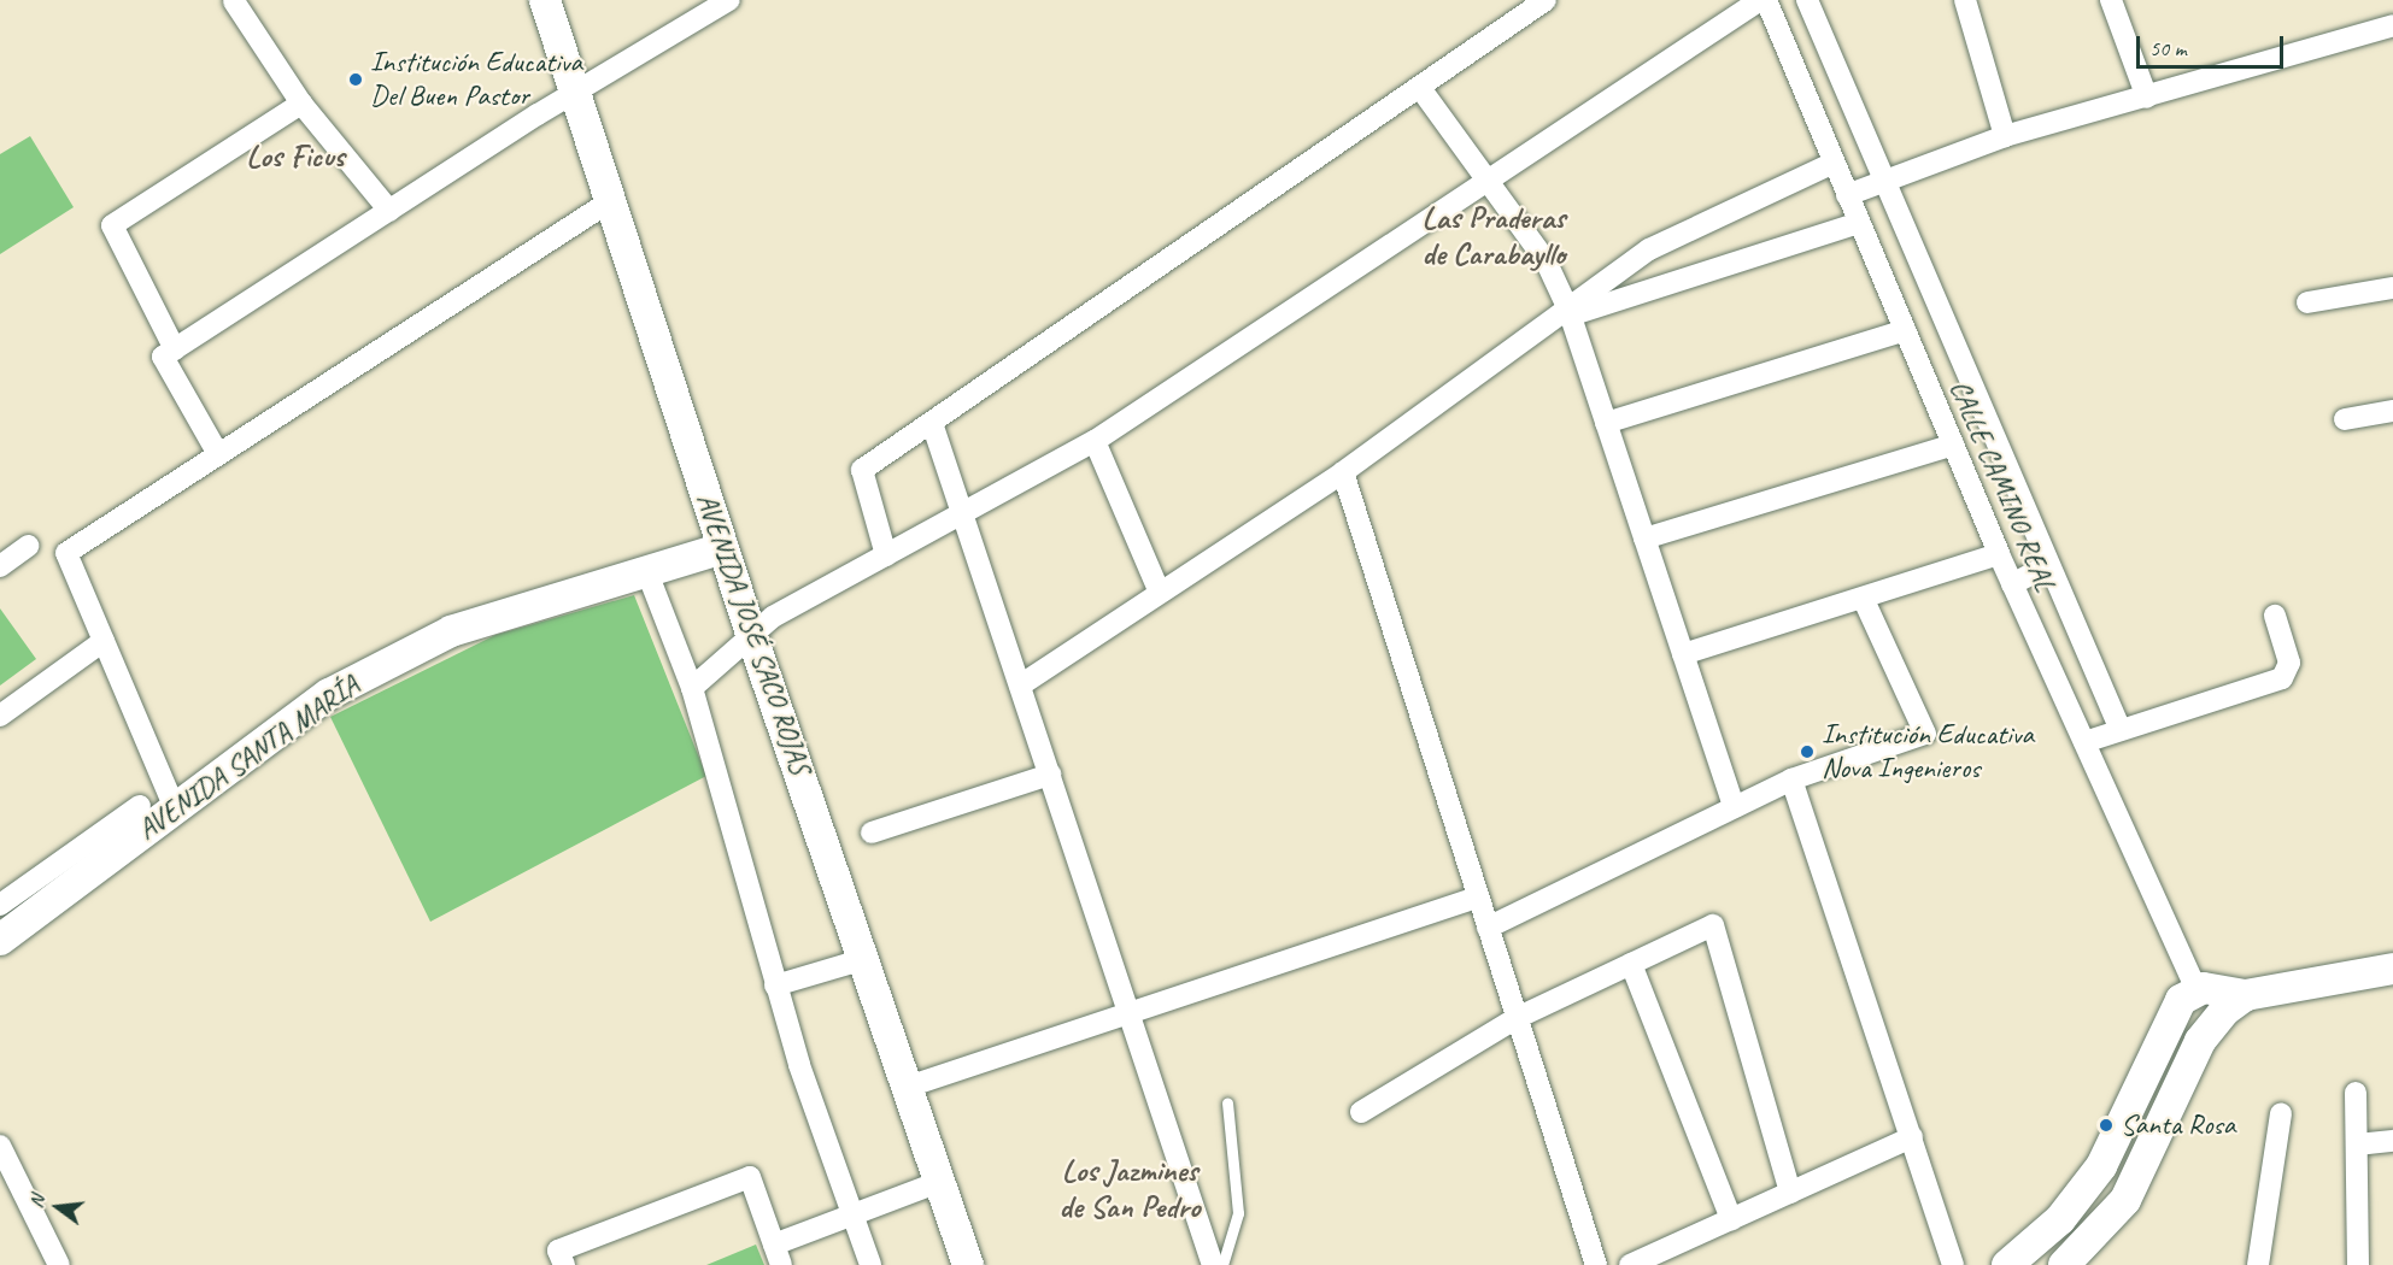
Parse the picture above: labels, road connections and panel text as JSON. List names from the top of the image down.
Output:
{
  "streets": {
    "main road": ["AVENIDA JOSÉ SACO ROJAS", "AVENIDA SANTA MARÍA"],
    "street": ["CALLE CAMINO REAL"]
  },
  "crossings": [
    ["AVENIDA JOSÉ SACO ROJAS", "AVENIDA SANTA MARÍA"]
  ],
  "districts": ["Los Ficus", "Las Praderas de Carabayllo", "Los Jazmines de San Pedro"],
  "places": ["Institución Educativa Del Buen Pastor", "Institución Educativa Nova Ingenieros", "Santa Rosa"],
  "scale_bar": "50 m",
  "north": "left"
}
